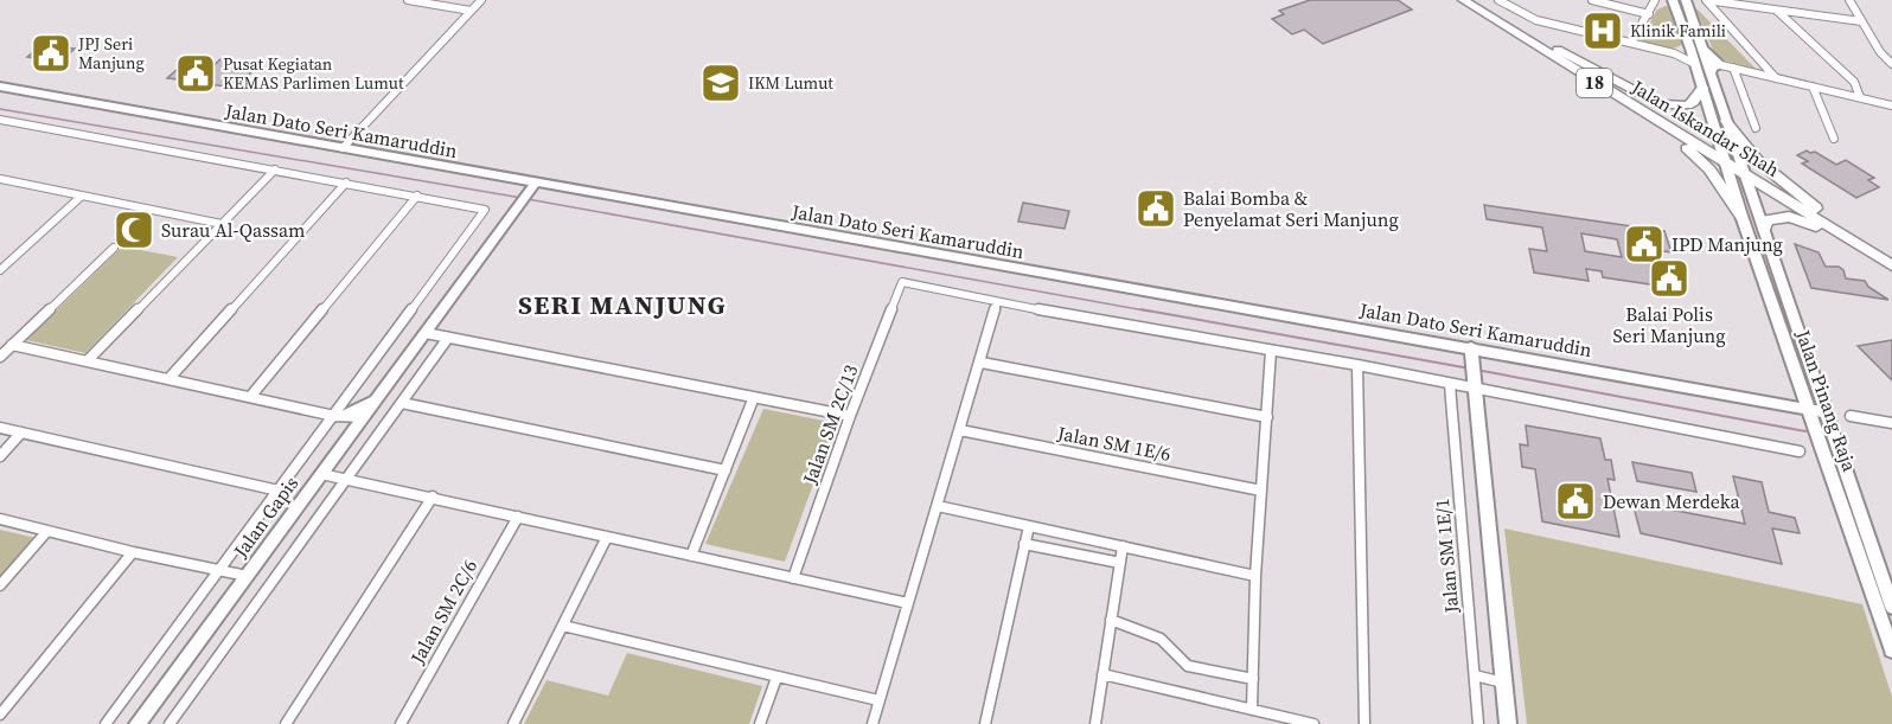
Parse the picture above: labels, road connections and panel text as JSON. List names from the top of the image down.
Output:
{
  "streets": {
    "main road": ["18", "Jalan Iskandar Shah"],
    "street": [
      "Jalan Dato Seri Kamaruddin",
      "Jalan Pinang Raja",
      "Jalan SM 2C/13",
      "Jalan SM 1E/6",
      "Jalan Gapis",
      "Jalan SM 1E/1",
      "Jalan SM 2C/6"
    ]
  },
  "crossings": [
    ["Jalan Iskandar Shah", "Jalan Pinang Raja"],
    ["Jalan Dato Seri Kamaruddin", "Jalan Pinang Raja"],
    ["Jalan Dato Seri Kamaruddin", "Jalan Gapis"]
  ],
  "districts": ["SERI MANJUNG"],
  "places": {
    "hospital": ["Klinik Famili"],
    "public building": [
      "JPJ Seri Manjung",
      "Pusat Kegiatan KEMAS Parlimen Lumut",
      "Balai Bomba & Penyelamat Seri Manjung",
      "IPD Manjung",
      "Balai Polis Seri Manjung",
      "Dewan Merdeka"
    ],
    "school or university": ["IKM Lumut"],
    "mosque": ["Surau Al-Qassam"]
  }
}
